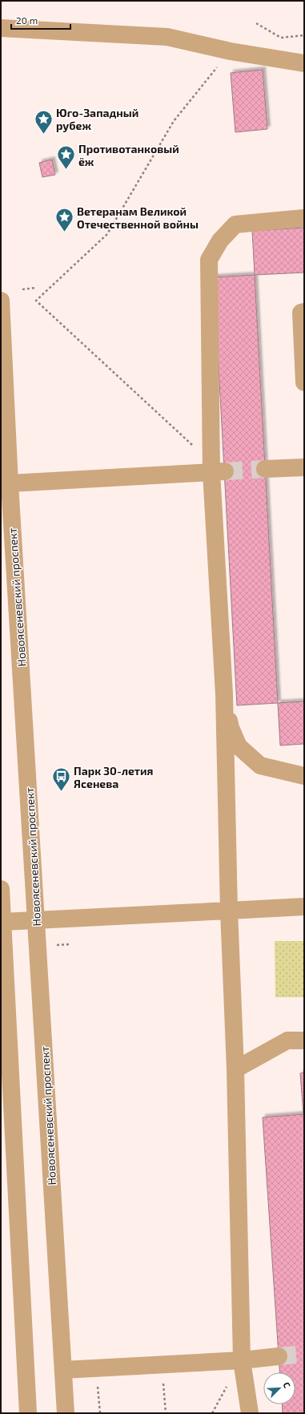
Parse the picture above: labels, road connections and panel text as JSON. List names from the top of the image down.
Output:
{
  "streets": {
    "street": ["Новоясеневский проспект"]
  },
  "places": {
    "place": ["Юго-Западный рубеж", "Противотанковый ёж", "Ветеранам Великой Отечественной войны"],
    "bus stop": ["Парк 30-летия Ясенева"]
  },
  "scale_bar": "20 m",
  "north": "top right"
}
